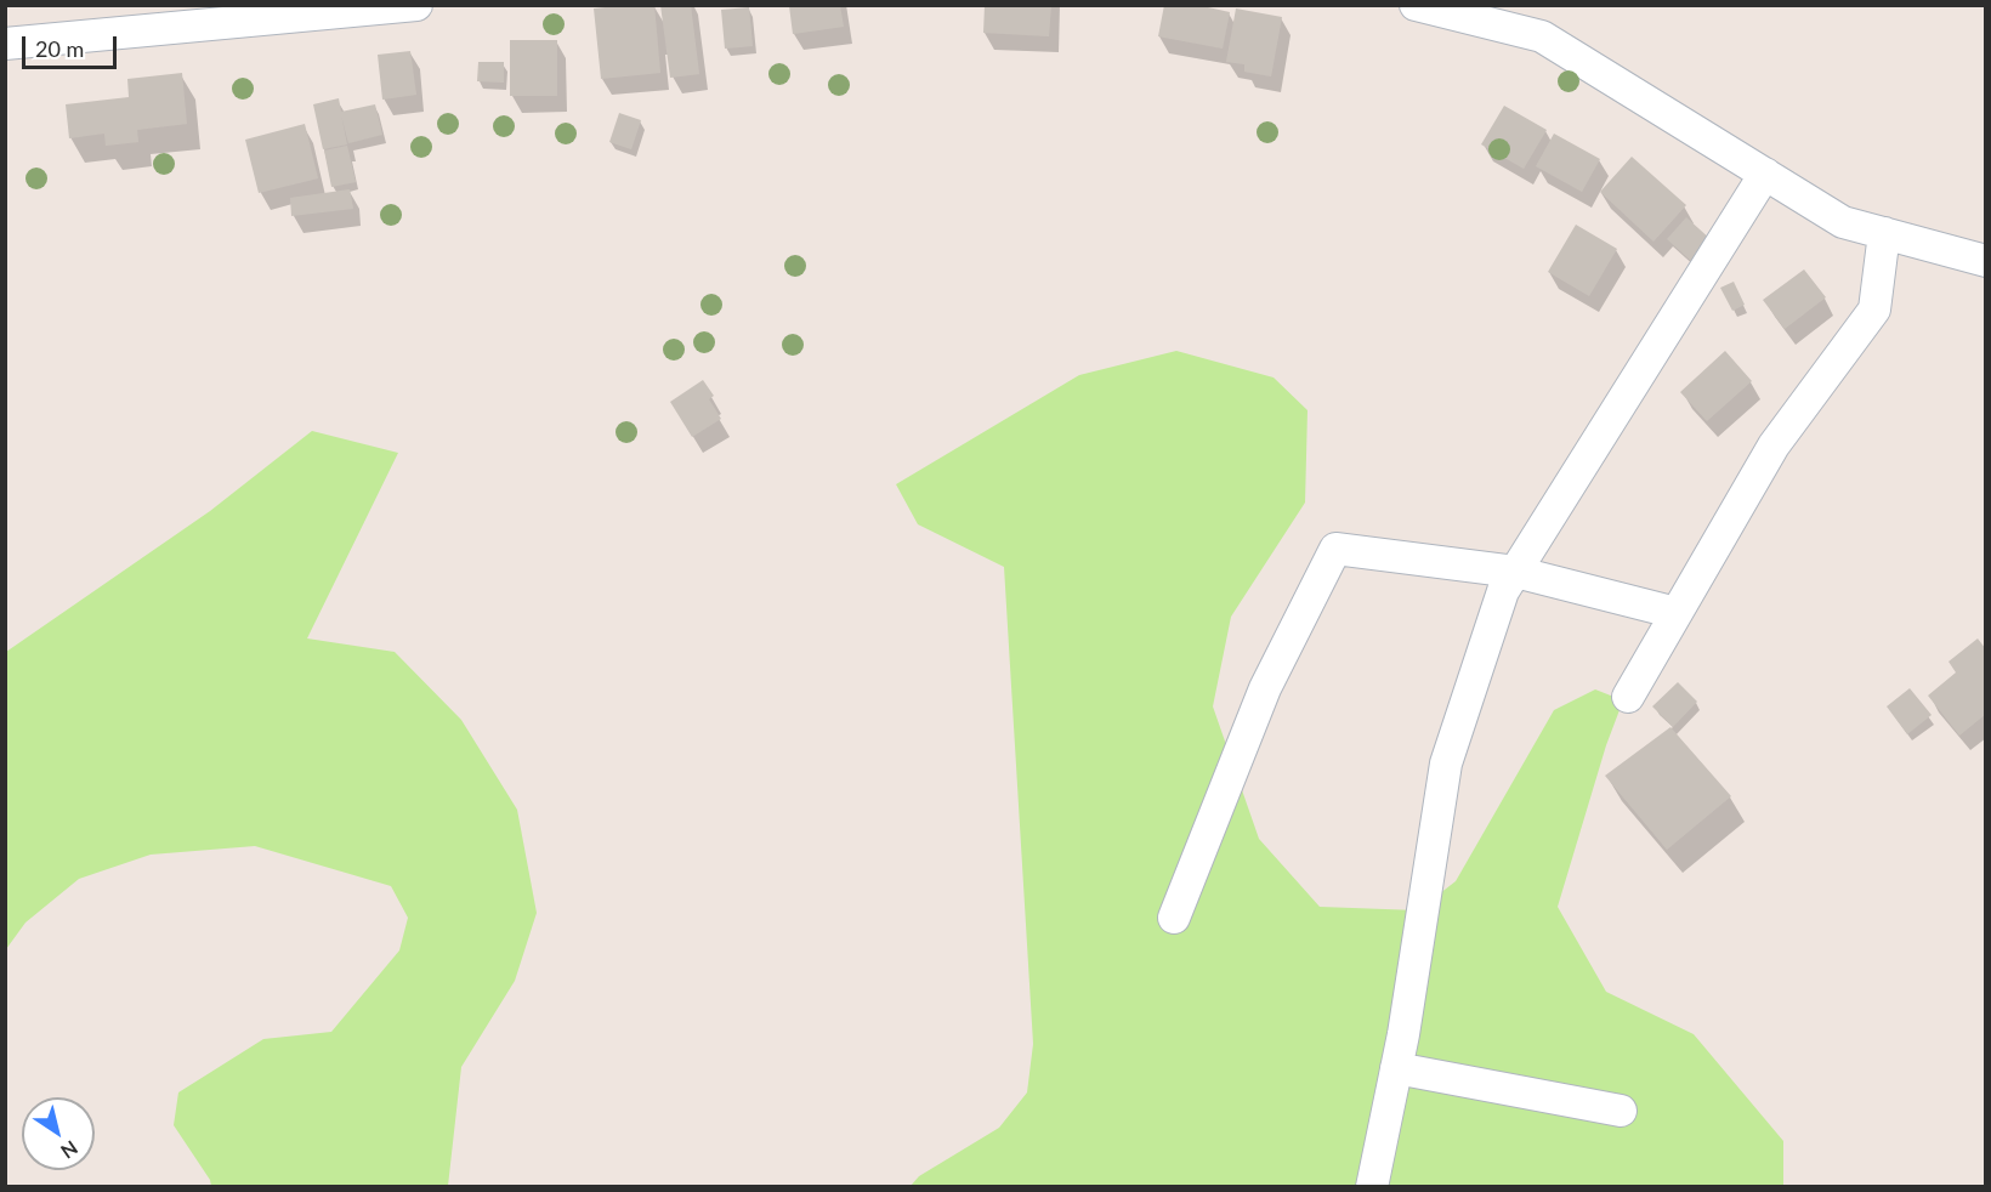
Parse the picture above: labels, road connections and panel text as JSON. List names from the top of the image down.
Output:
{
  "scale_bar": "20 m",
  "north": "bottom right"
}
